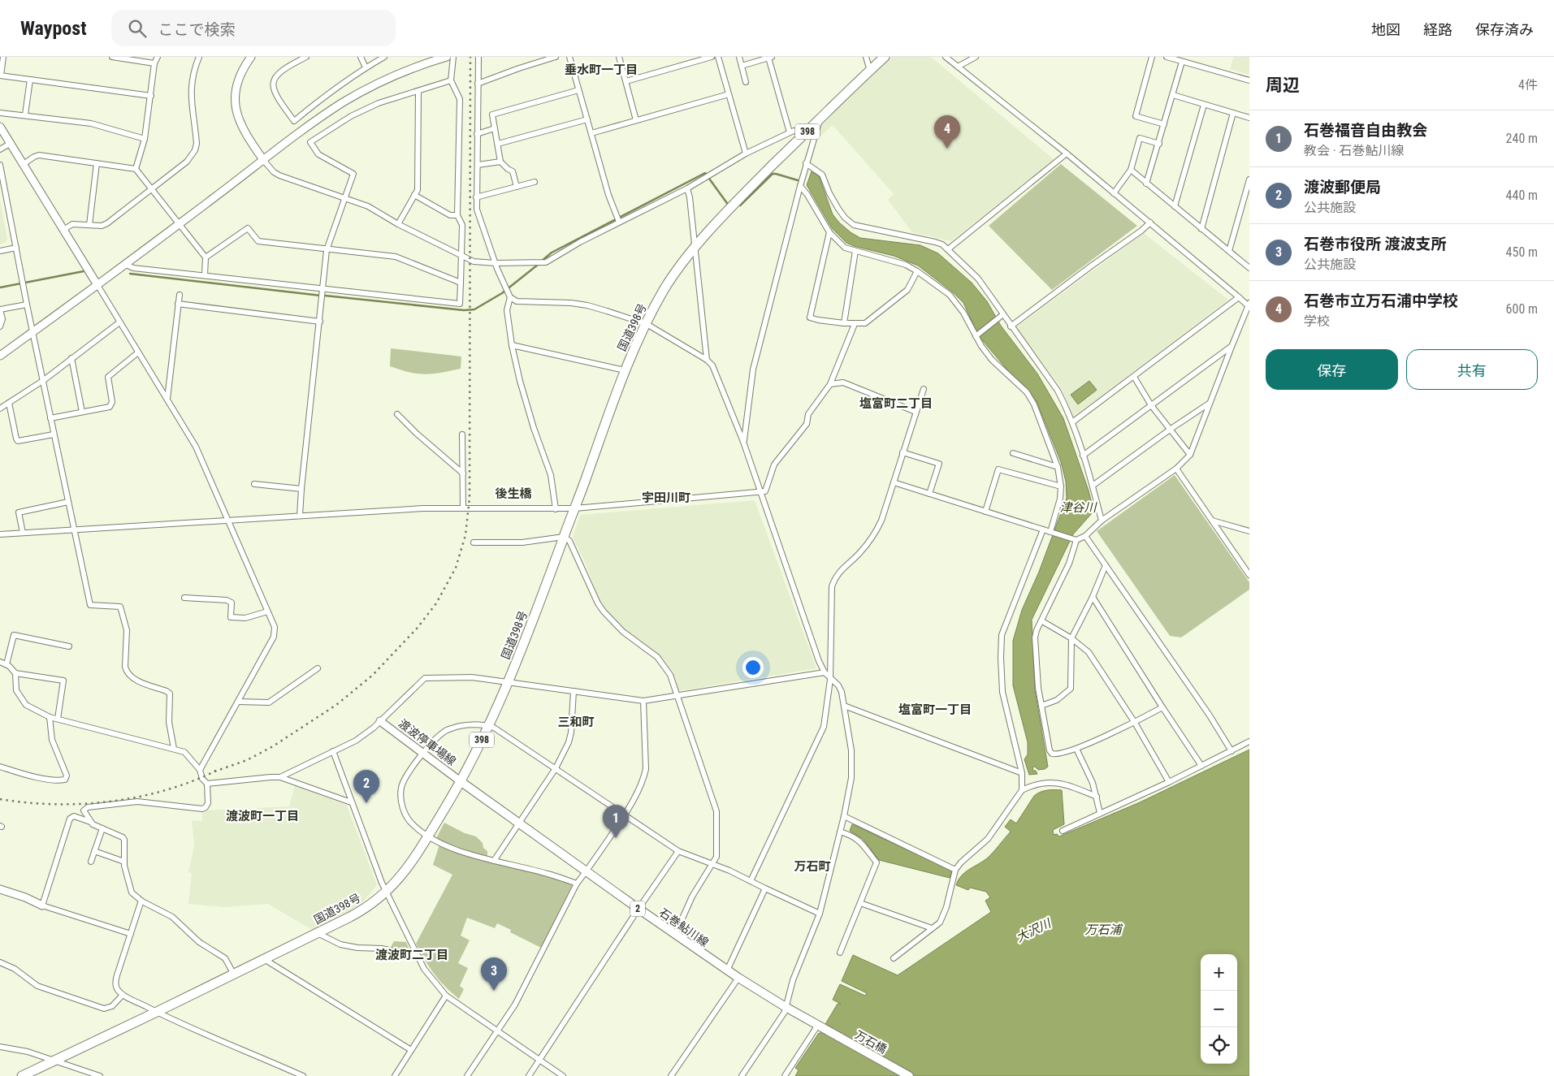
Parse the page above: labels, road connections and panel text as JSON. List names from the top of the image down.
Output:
{
  "streets": {
    "highway": ["398", "国道398号"],
    "main road": ["2", "石巻鮎川線", "万石橋"],
    "street": ["渡波停車場線"]
  },
  "crossings": [
    ["国道398号", "渡波停車場線"],
    ["国道398号", "石巻鮎川線"],
    ["渡波停車場線", "石巻鮎川線"],
    ["石巻鮎川線", "万石橋"]
  ],
  "districts": [
    "垂水町一丁目",
    "塩富町二丁目",
    "後生橋",
    "宇田川町",
    "塩富町一丁目",
    "三和町",
    "渡波町一丁目",
    "万石町",
    "渡波町二丁目"
  ],
  "water": ["津谷川", "万石浦", "大沢川"],
  "page": {
    "header": "Waypost",
    "search": "ここで検索",
    "nav": ["地図", "経路", "保存済み"],
    "heading": ["周辺", "4件"],
    "list": [
      {
        "mark": "1",
        "name": "石巻福音自由教会",
        "note": "教会 · 石巻鮎川線",
        "value": "240 m"
      },
      {
        "mark": "2",
        "name": "渡波郵便局",
        "note": "公共施設",
        "value": "440 m"
      },
      {
        "mark": "3",
        "name": "石巻市役所 渡波支所",
        "note": "公共施設",
        "value": "450 m"
      },
      {
        "mark": "4",
        "name": "石巻市立万石浦中学校",
        "note": "学校",
        "value": "600 m"
      }
    ],
    "pins": [
      "4",
      "2",
      "1",
      "3"
    ],
    "buttons": ["保存", "共有"],
    "map_buttons": ["+", "−"]
  }
}
